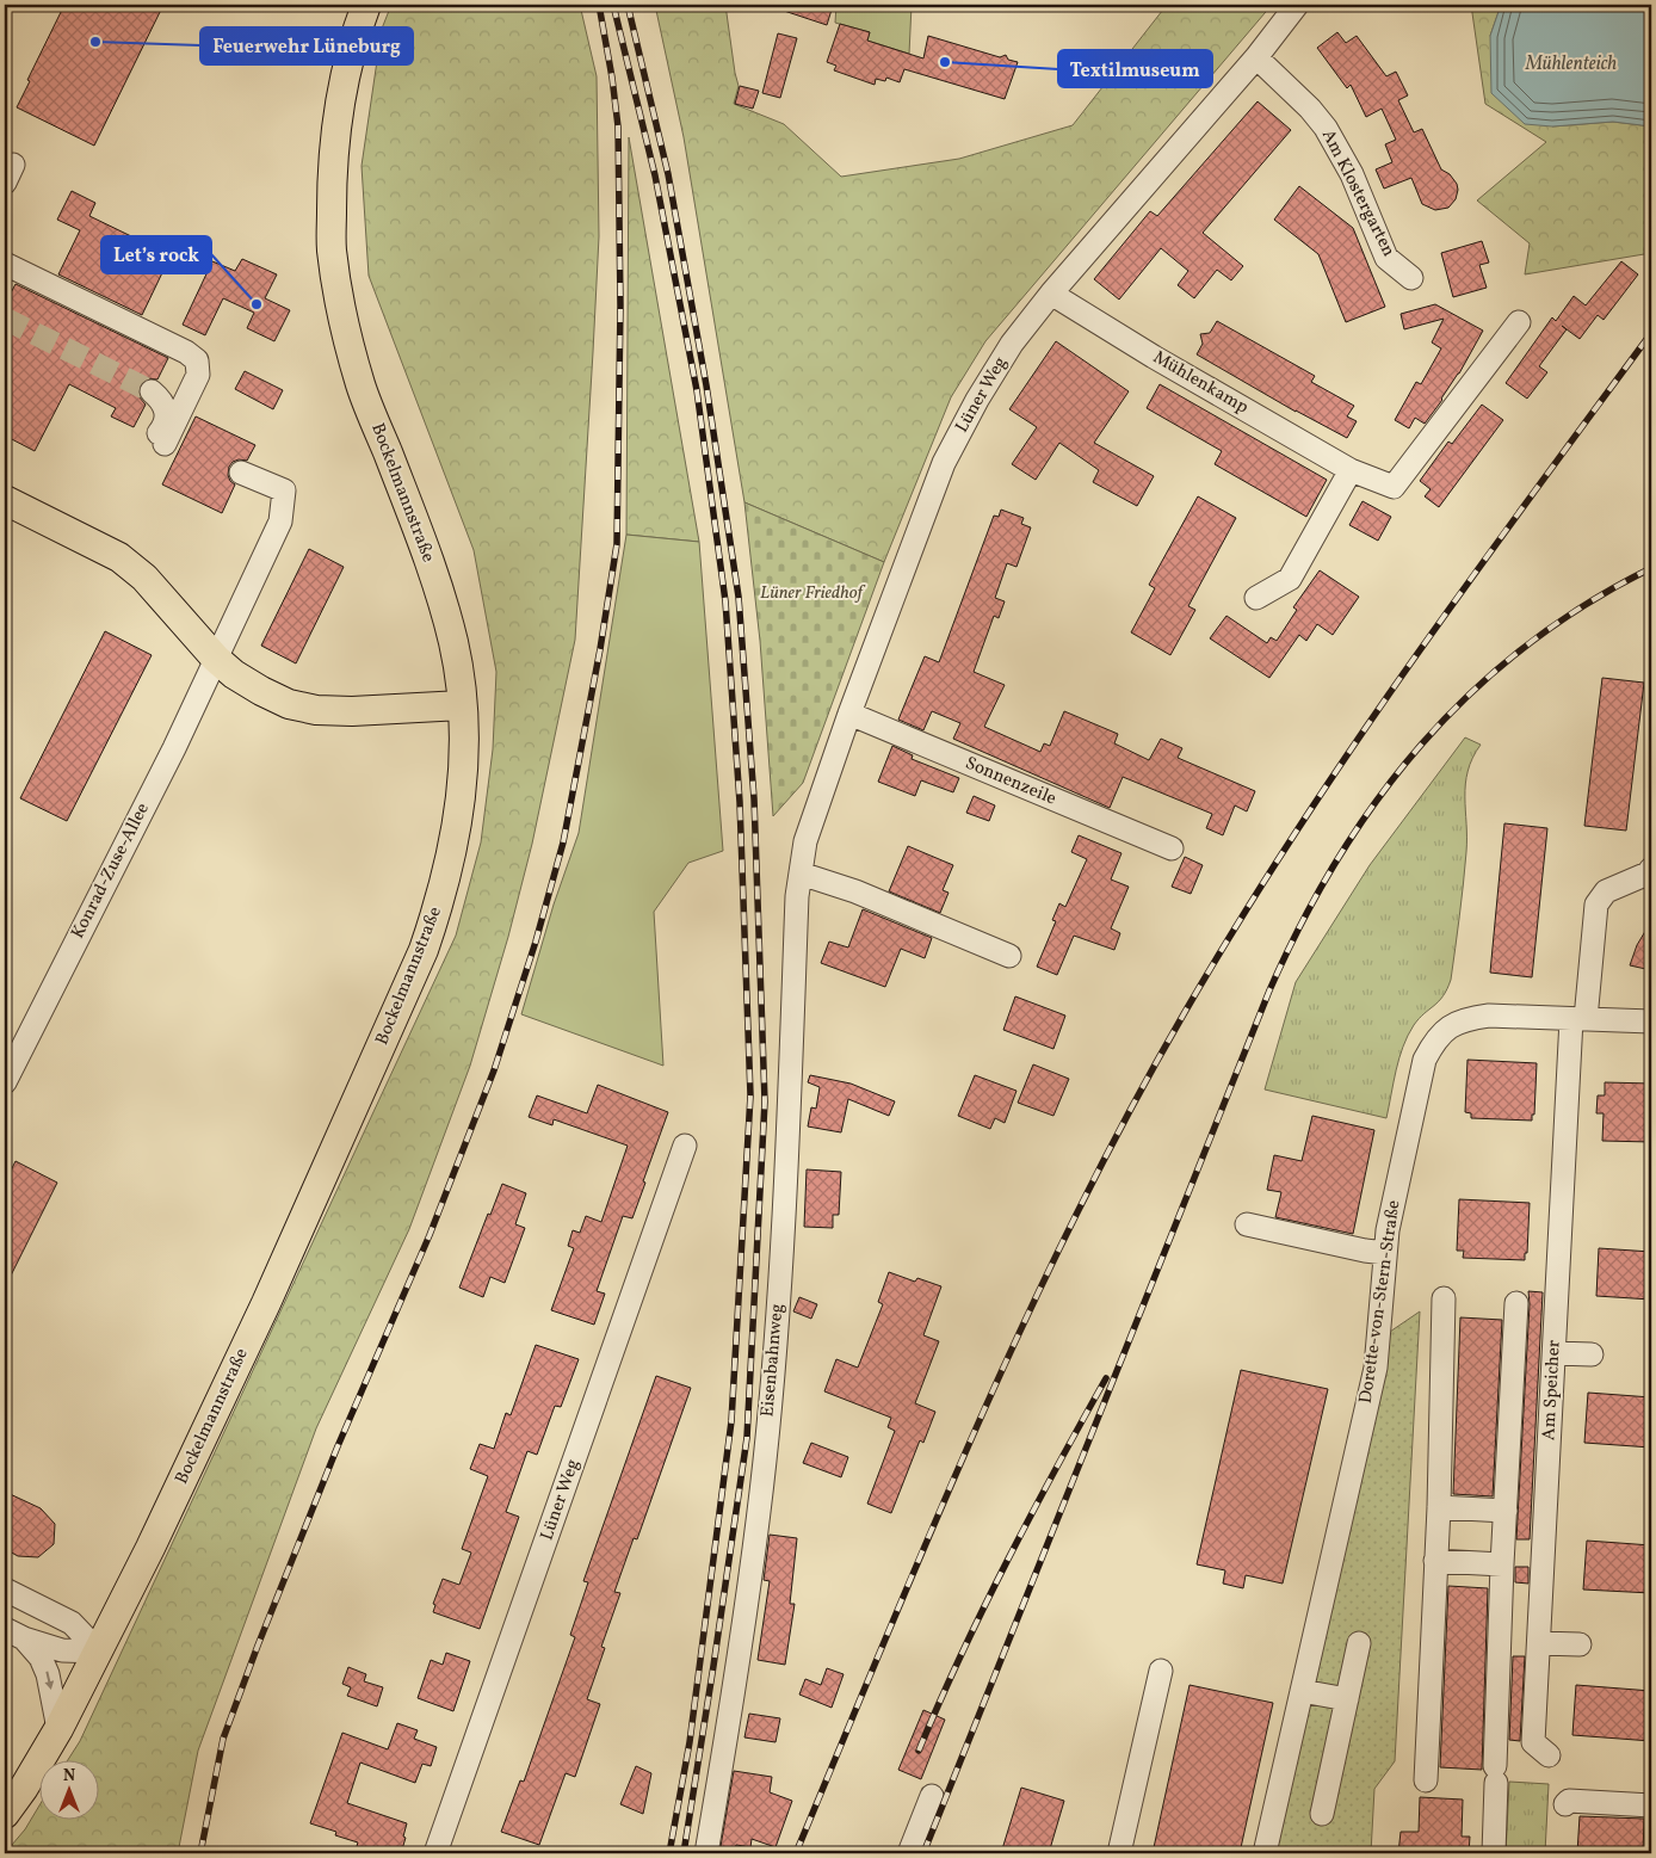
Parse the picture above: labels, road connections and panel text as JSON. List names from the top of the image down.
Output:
{
  "streets": {
    "main road": ["Bockelmannstraße"],
    "street": [
      "Am Klostergarten",
      "Mühlenkamp",
      "Lüner Weg",
      "Sonnenzeile",
      "Konrad-Zuse-Allee",
      "Dorette-von-Stern-Straße",
      "Eisenbahnweg",
      "Am Speicher"
    ]
  },
  "crossings": [
    ["Am Klostergarten", "Lüner Weg"],
    ["Mühlenkamp", "Lüner Weg"],
    ["Lüner Weg", "Sonnenzeile"],
    ["Lüner Weg", "Eisenbahnweg"],
    ["Dorette-von-Stern-Straße", "Am Speicher"]
  ],
  "water": ["Mühlenteich"],
  "parks": ["Lüner Friedhof"],
  "places": ["Feuerwehr Lüneburg", "Textilmuseum", "Let’s rock"],
  "north": "top"
}
